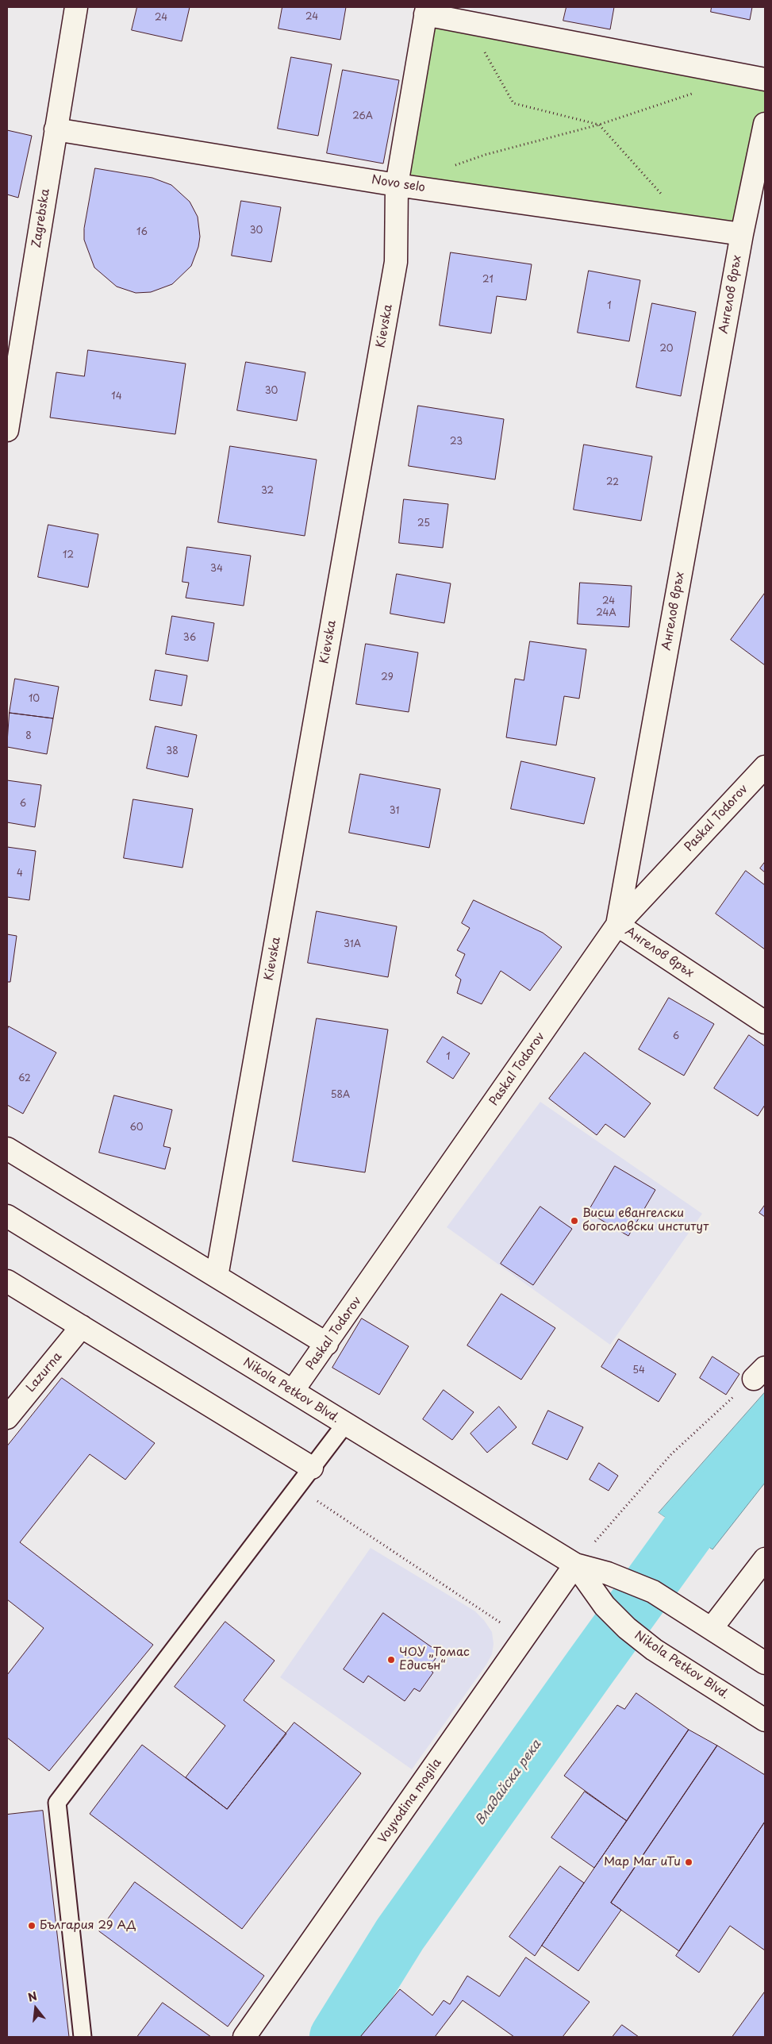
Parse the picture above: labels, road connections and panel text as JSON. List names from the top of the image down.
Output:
{
  "streets": {
    "main road": [
      "Novo selo",
      "Zagrebska",
      "Ангелов връх",
      "Kievska",
      "Paskal Todorov",
      "Lazurna",
      "Nikola Petkov Blvd.",
      "Voyvodina mogila"
    ]
  },
  "crossings": [
    ["Novo selo", "Zagrebska"],
    ["Novo selo", "Ангелов връх"],
    ["Novo selo", "Kievska"],
    ["Ангелов връх", "Paskal Todorov"],
    ["Paskal Todorov", "Nikola Petkov Blvd."],
    ["Nikola Petkov Blvd.", "Voyvodina mogila"]
  ],
  "water": ["Владайска река"],
  "places": [
    "Висш евангелски богословски институт",
    "ЧОУ „Томас Едисън“",
    "Мар Маг иТи",
    "България 29 АД"
  ],
  "house_numbers": [
    "24",
    "24",
    "26А",
    "30",
    "16",
    "21",
    "1",
    "20",
    "30",
    "14",
    "23",
    "22",
    "32",
    "25",
    "12",
    "34",
    "24",
    "24А",
    "36",
    "29",
    "10",
    "8",
    "38",
    "6",
    "31",
    "4",
    "31А",
    "6",
    "1",
    "62",
    "58А",
    "60",
    "54"
  ],
  "north": "top"
}
